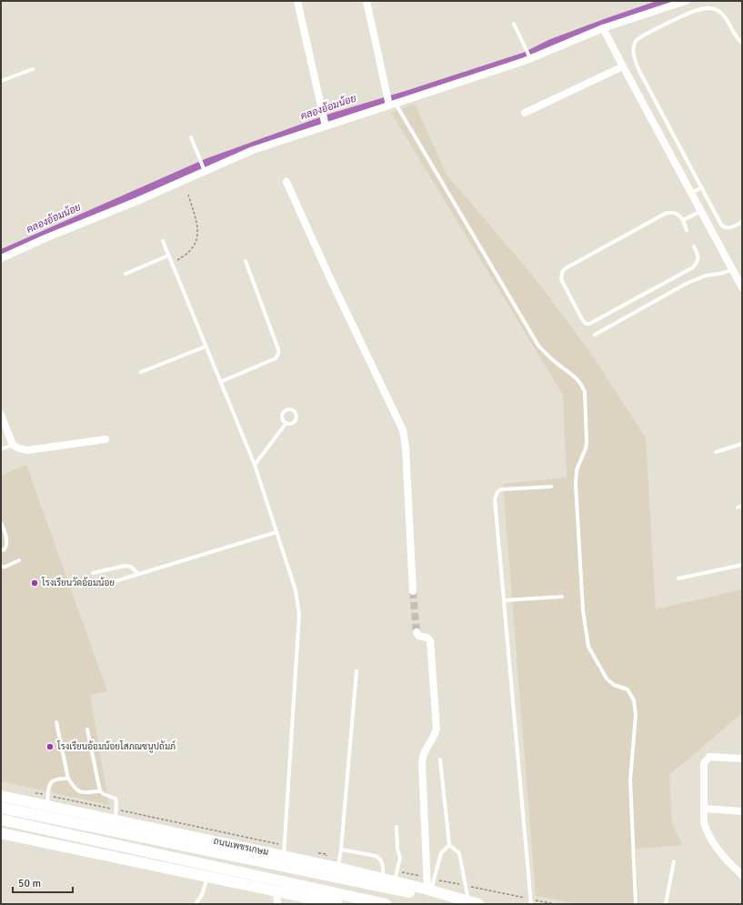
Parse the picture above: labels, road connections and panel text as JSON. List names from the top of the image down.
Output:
{
  "streets": {
    "main road": ["ถนนเพชรเกษม"]
  },
  "water": ["คลองอ้อมน้อย"],
  "places": ["โรงเรียนวัดอ้อมน้อย", "โรงเรียนอ้อมน้อยโสภณชนูปถัมภ์"],
  "scale_bar": "50 m"
}
